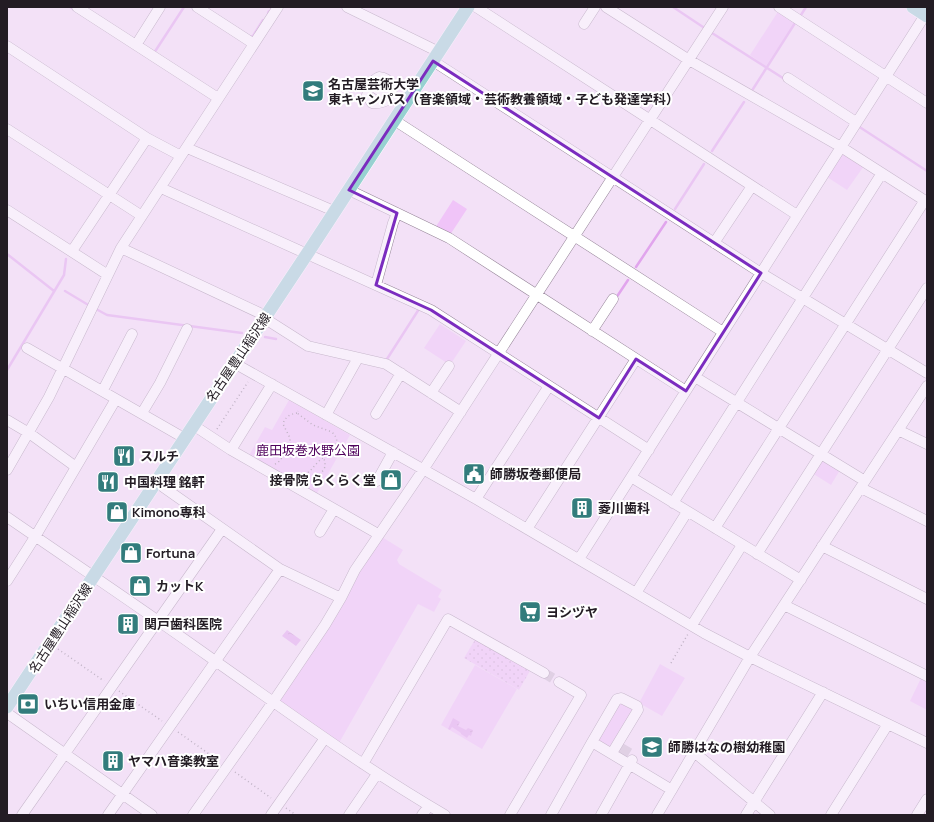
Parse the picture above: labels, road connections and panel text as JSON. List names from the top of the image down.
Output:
{
  "streets": {
    "main road": ["名古屋豊山稲沢線"]
  },
  "parks": ["鹿田坂巻水野公園"],
  "places": {
    "school or university": ["名古屋芸術大学 東キャンパス（音楽領域・芸術教養領域・子ども発達学科）", "師勝はなの樹幼稚園"],
    "restaurant": ["スルチ", "中国料理 銘軒"],
    "public building": ["師勝坂巻郵便局"],
    "shop": [
      "接骨院 らくらく堂",
      "Kimono専科",
      "Fortuna",
      "カットK"
    ],
    "building": ["菱川歯科", "関戸歯科医院", "ヤマハ音楽教室"],
    "supermarket": ["ヨシヅヤ"],
    "bank": ["いちい信用金庫"]
  }
}
